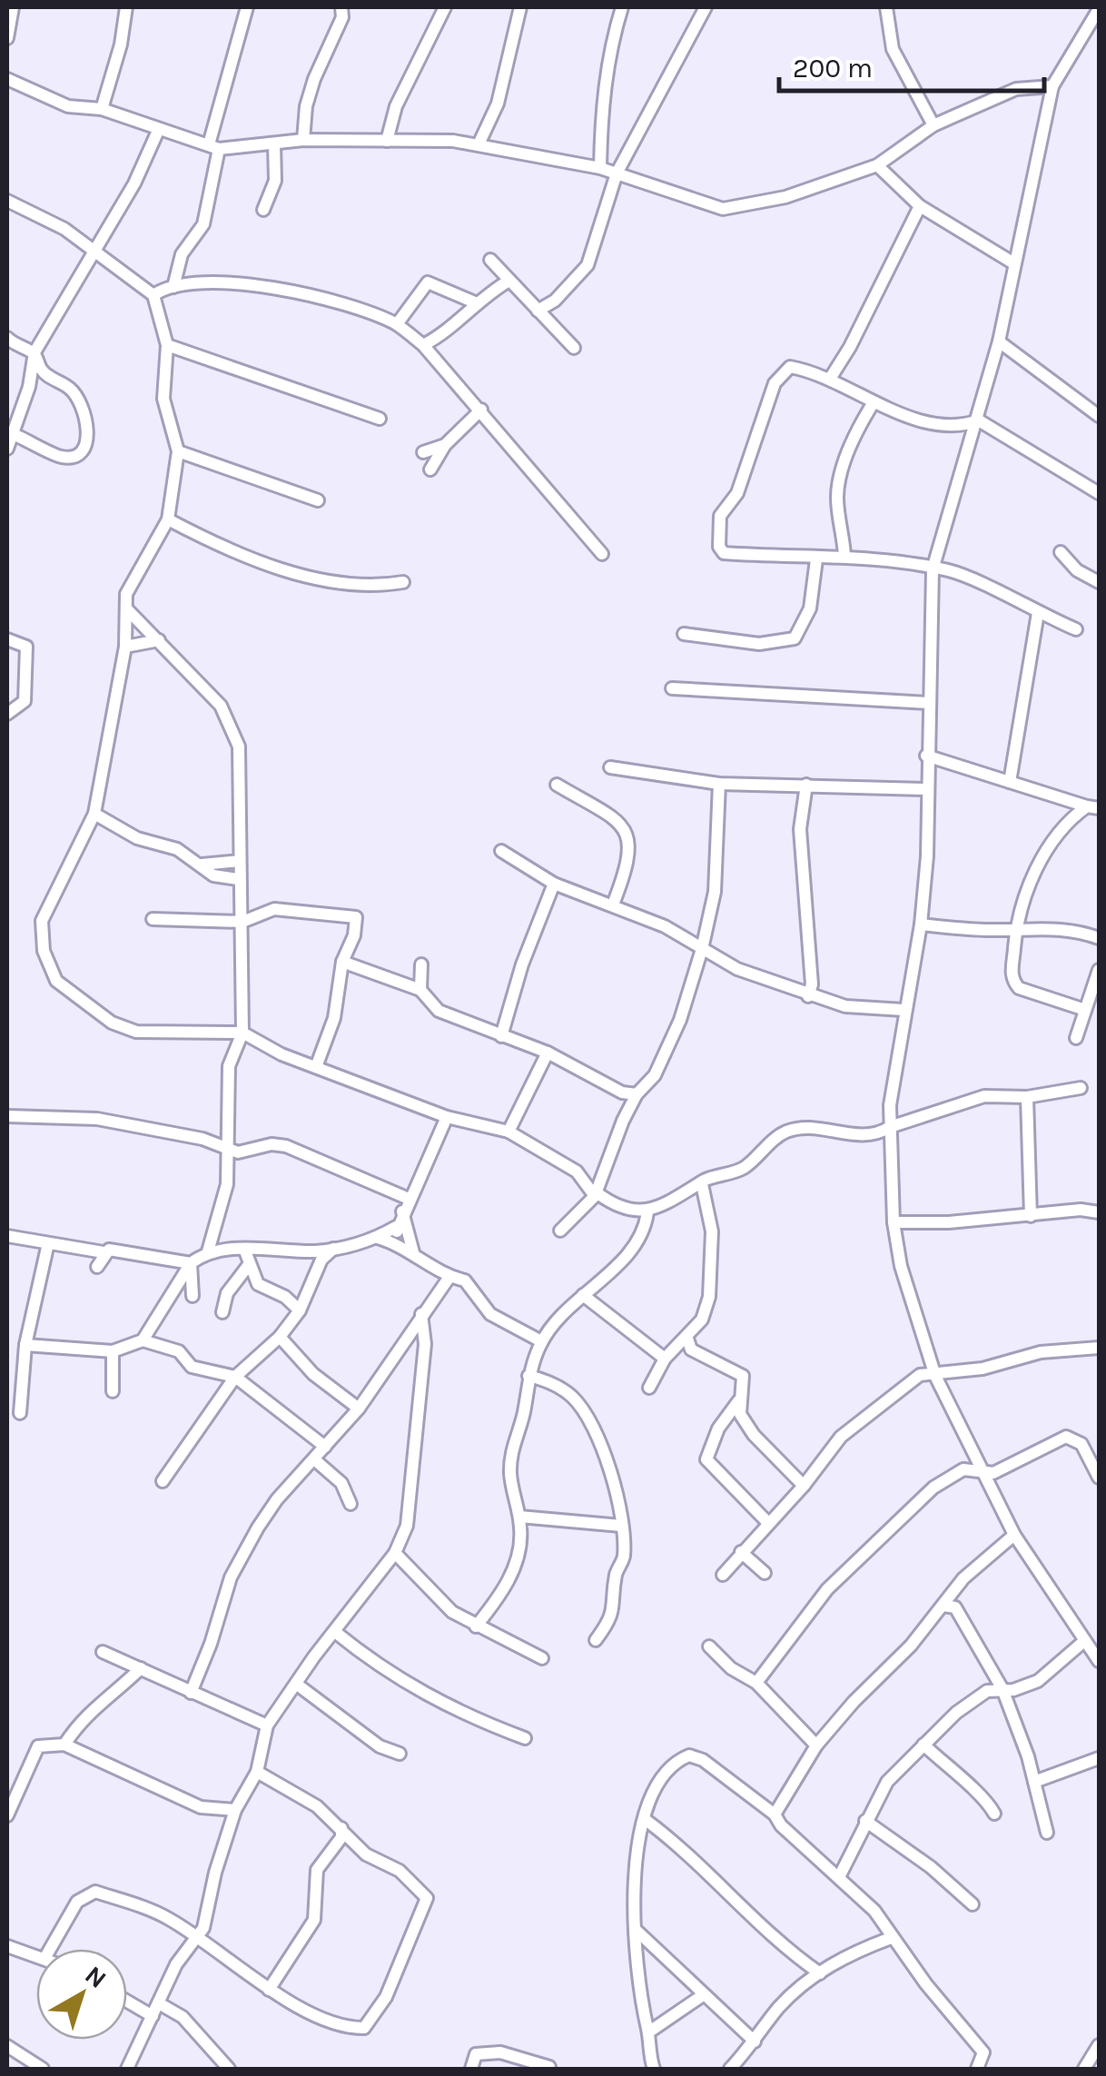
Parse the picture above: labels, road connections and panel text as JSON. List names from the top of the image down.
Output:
{
  "scale_bar": "200 m",
  "north": "top right"
}
